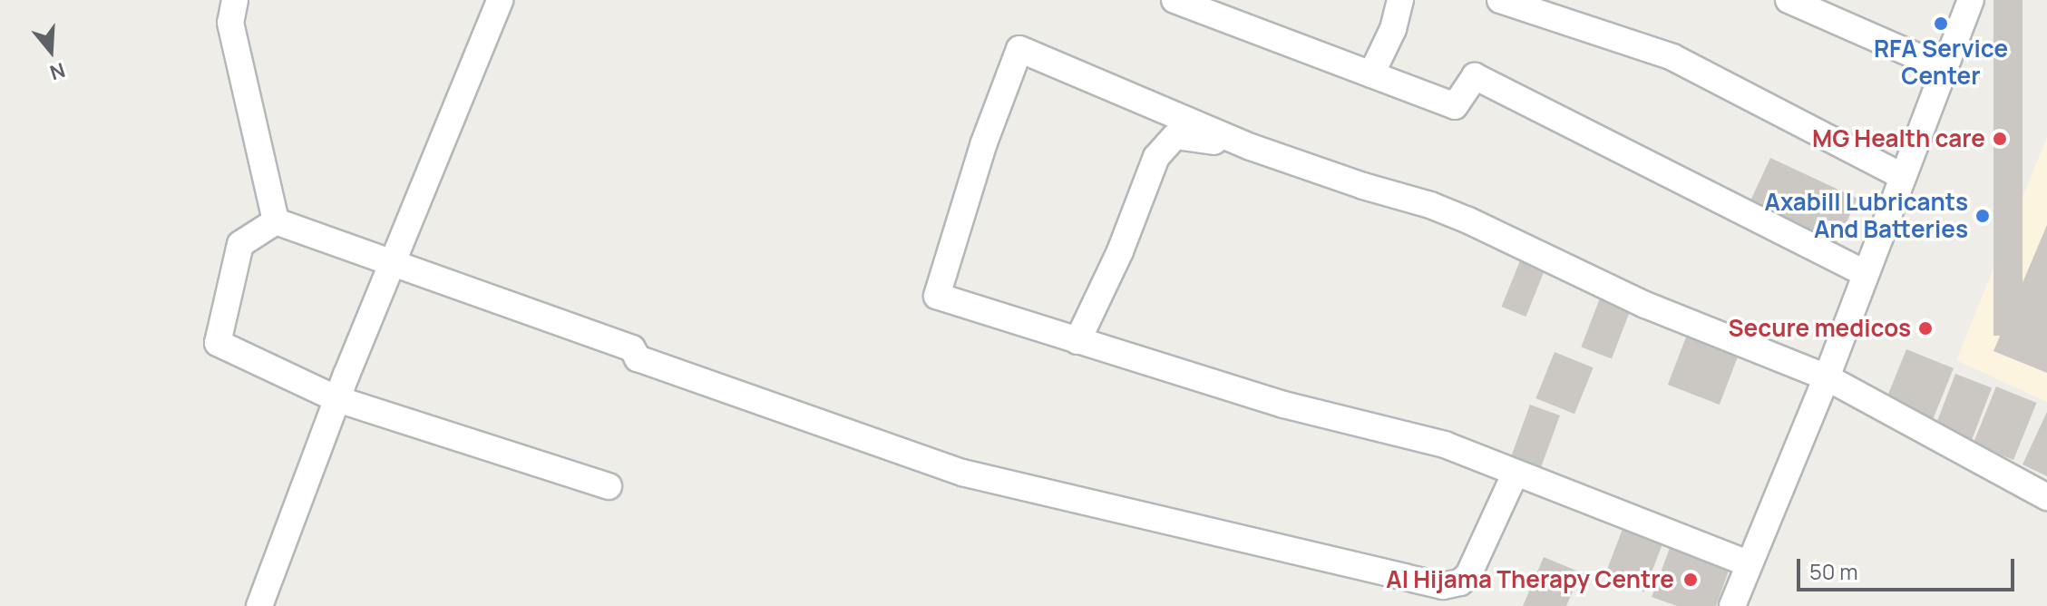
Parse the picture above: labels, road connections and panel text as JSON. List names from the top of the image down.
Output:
{
  "places": [
    "RFA Service Center",
    "MG Health care",
    "Axabill Lubricants And Batteries",
    "Secure medicos",
    "Al Hijama Therapy Centre"
  ],
  "scale_bar": "50 m",
  "north": "bottom"
}
